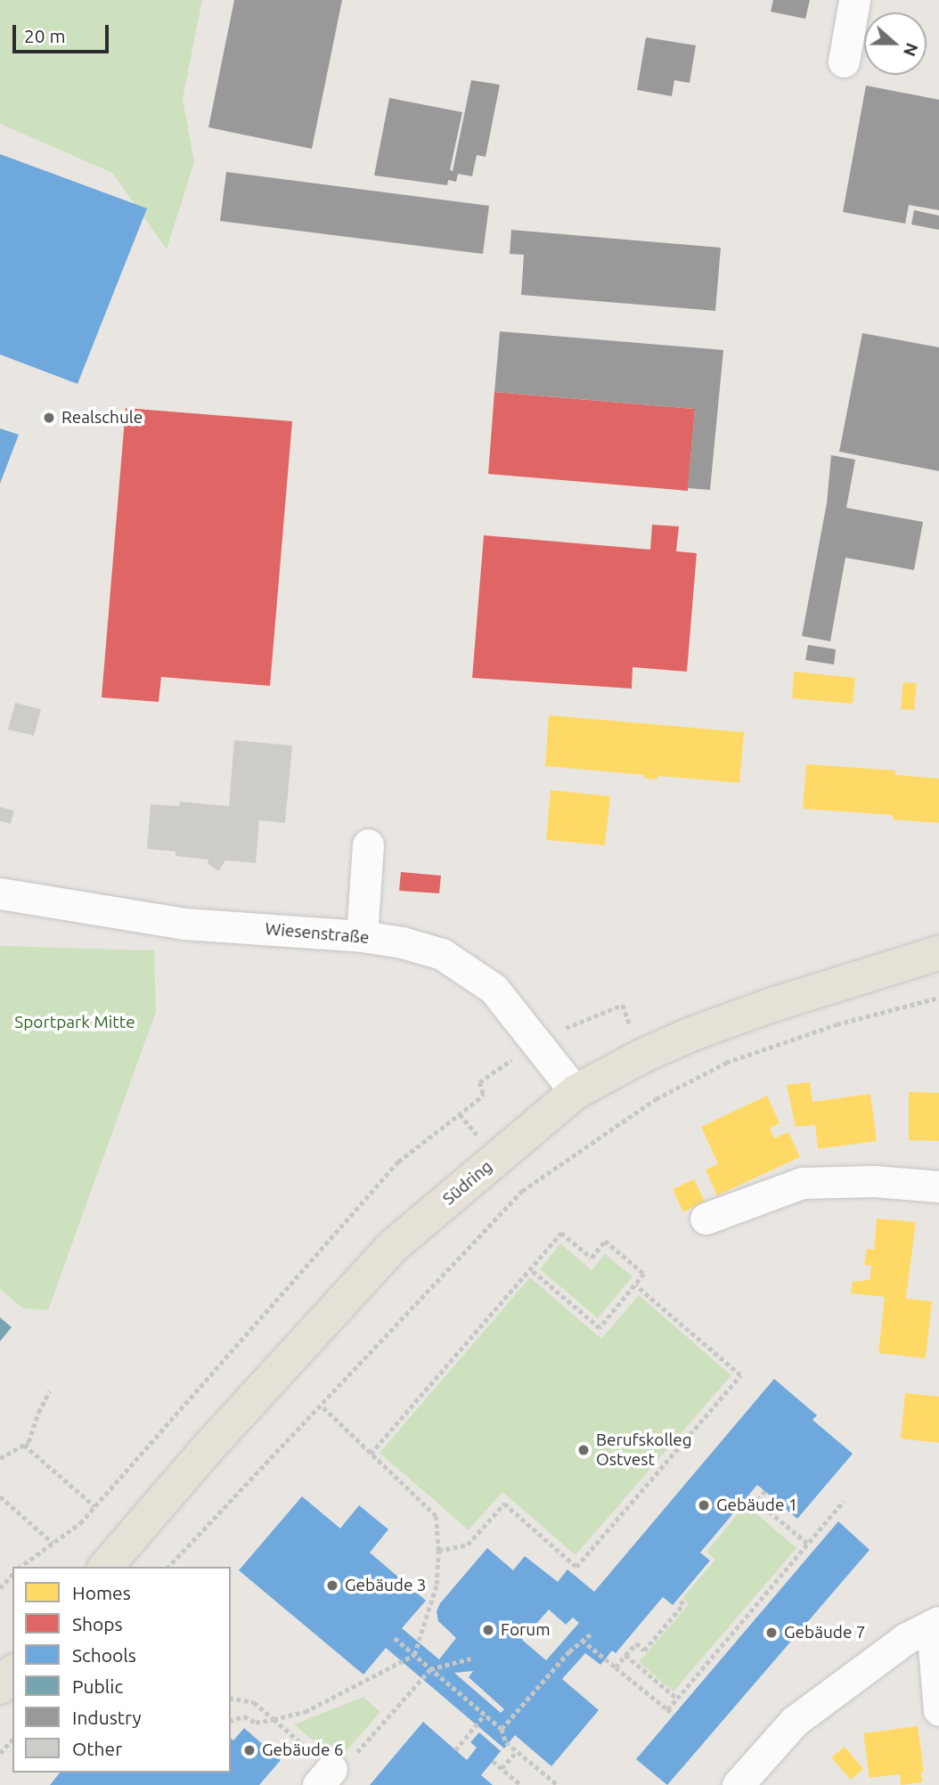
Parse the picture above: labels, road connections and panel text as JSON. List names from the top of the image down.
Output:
{
  "streets": {
    "main road": ["Südring"],
    "street": ["Wiesenstraße"]
  },
  "crossings": [
    ["Wiesenstraße", "Südring"]
  ],
  "parks": ["Sportpark Mitte"],
  "places": [
    "Realschule",
    "Berufskolleg Ostvest",
    "Gebäude 1",
    "Gebäude 3",
    "Forum",
    "Gebäude 7",
    "Gebäude 6"
  ],
  "legend": [
    "Homes",
    "Shops",
    "Schools",
    "Public",
    "Industry",
    "Other"
  ],
  "scale_bar": "20 m",
  "north": "right"
}
